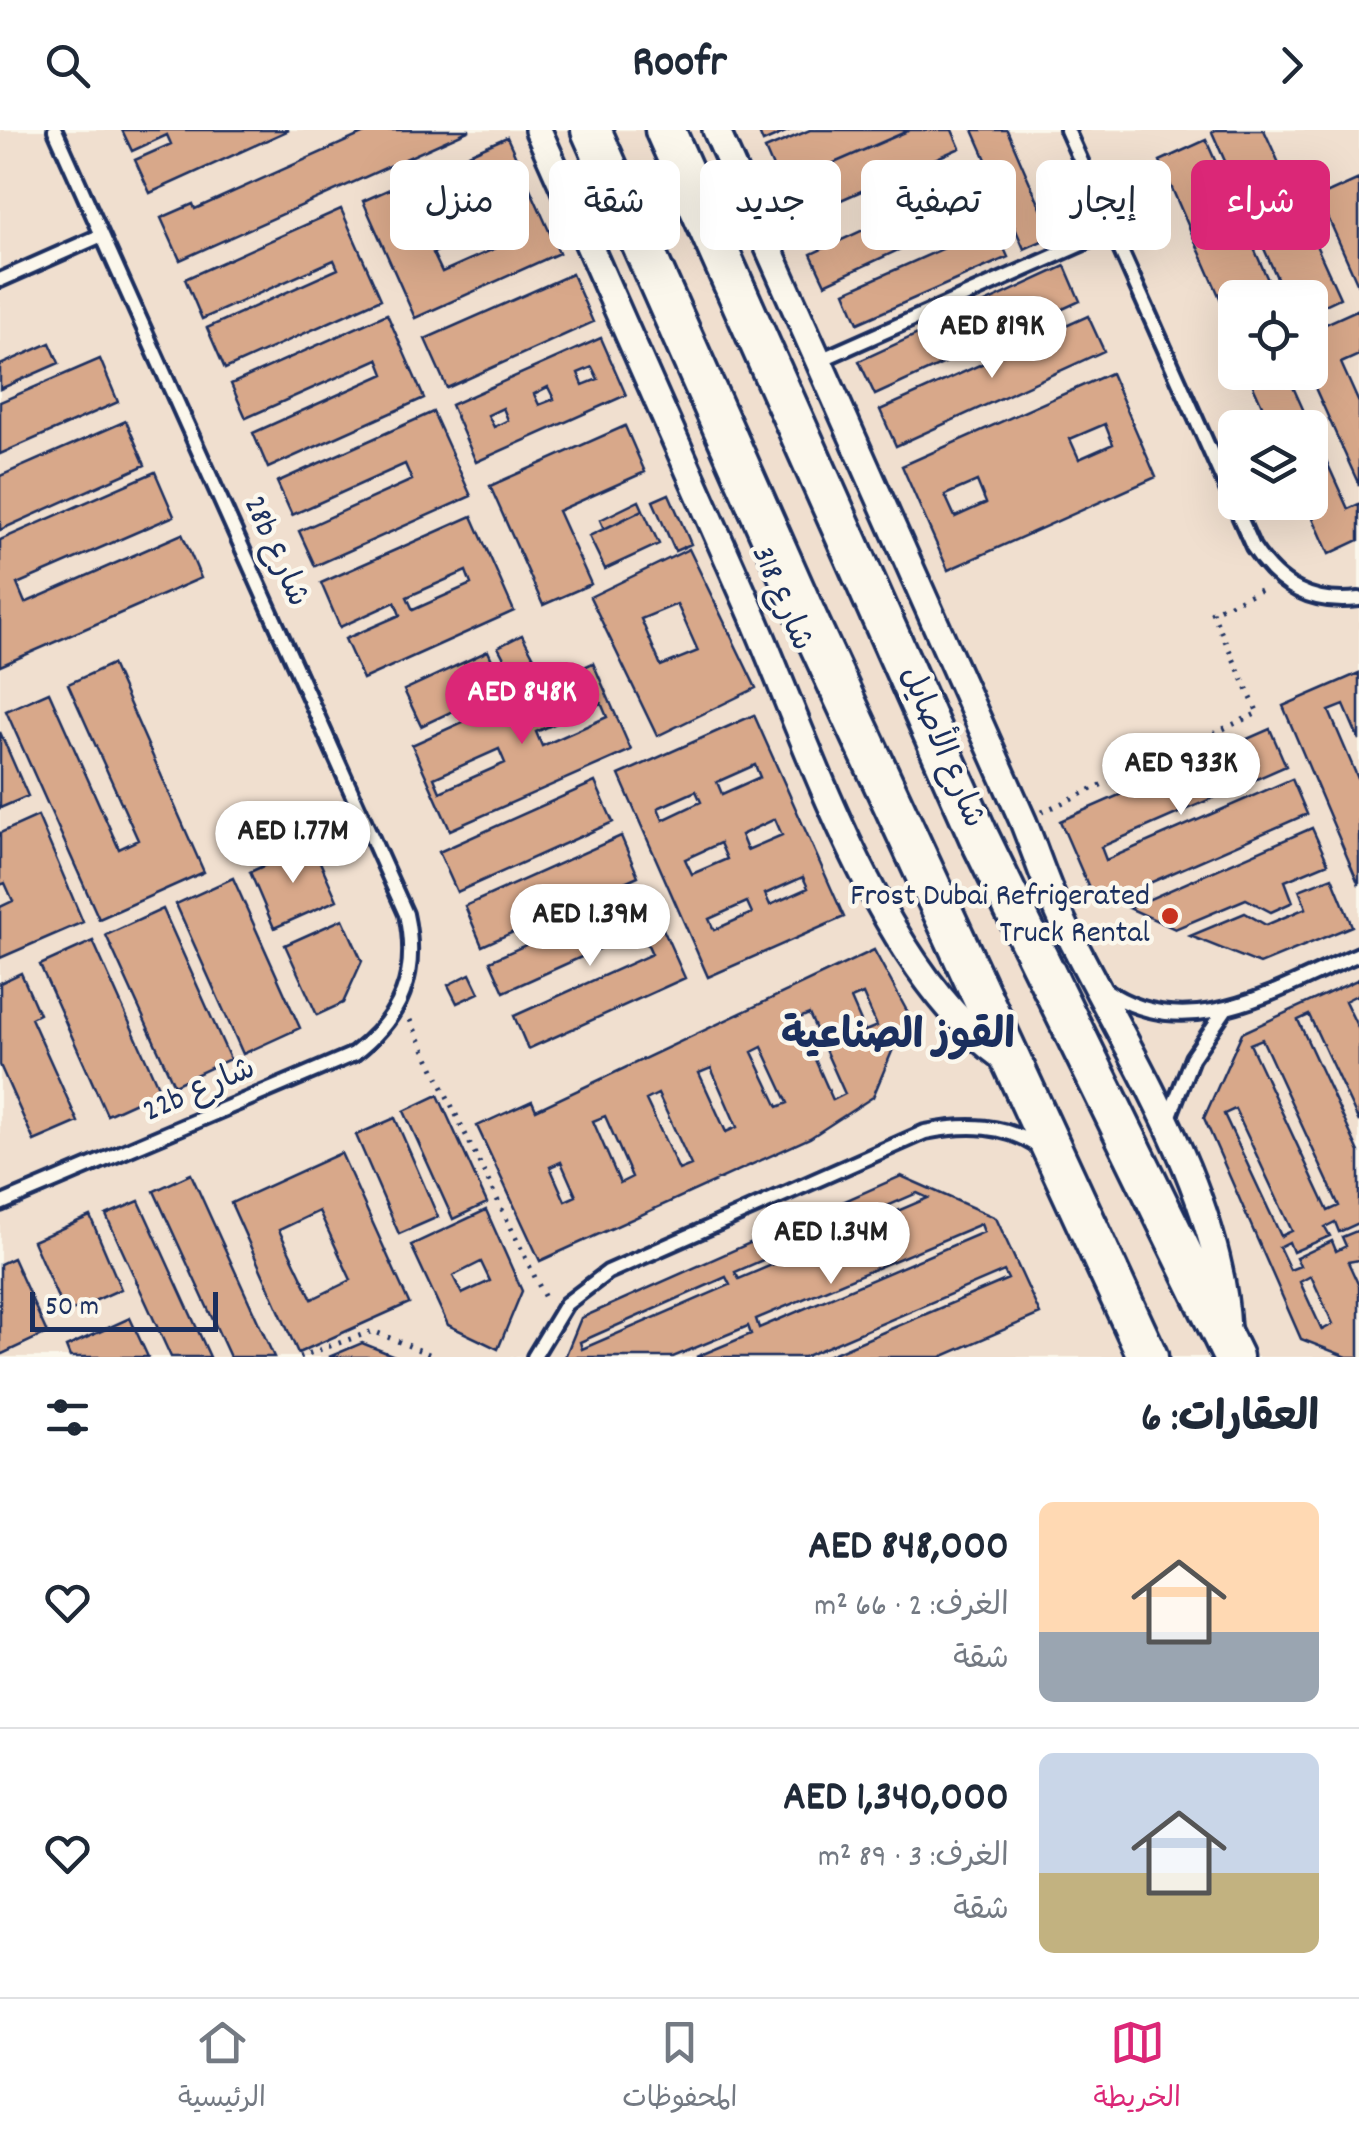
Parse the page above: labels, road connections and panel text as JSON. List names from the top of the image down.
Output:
{
  "streets": {
    "main road": ["شارع الأصايل"],
    "street": ["شارع 318"],
    "lane": ["28b شارع", "22b شارع"]
  },
  "crossings": [
    ["28b شارع", "22b شارع"],
    ["شارع 318", "شارع الأصايل"]
  ],
  "districts": ["القوز الصناعية"],
  "places": ["Frost Dubai Refrigerated Truck Rental"],
  "scale_bar": "50 m",
  "page": {
    "header": "Roofr",
    "chip": [
      "شراء",
      "إيجار",
      "تصفية",
      "جديد",
      "شقة",
      "منزل"
    ],
    "price": [
      "AED 819K",
      "AED 848K",
      "AED 933K",
      "AED 1.77M",
      "AED 1.39M",
      "AED 1.34M"
    ],
    "scale": "50 m",
    "heading": "العقارات: 6",
    "list": [
      {
        "name": "AED 848,000",
        "note": "الغرف: 2 · 66 m² · شقة"
      },
      {
        "name": "AED 1,340,000",
        "note": "الغرف: 3 · 89 m² · شقة"
      }
    ],
    "tabs": ["الخريطة", "المحفوظات", "الرئيسية"]
  }
}
